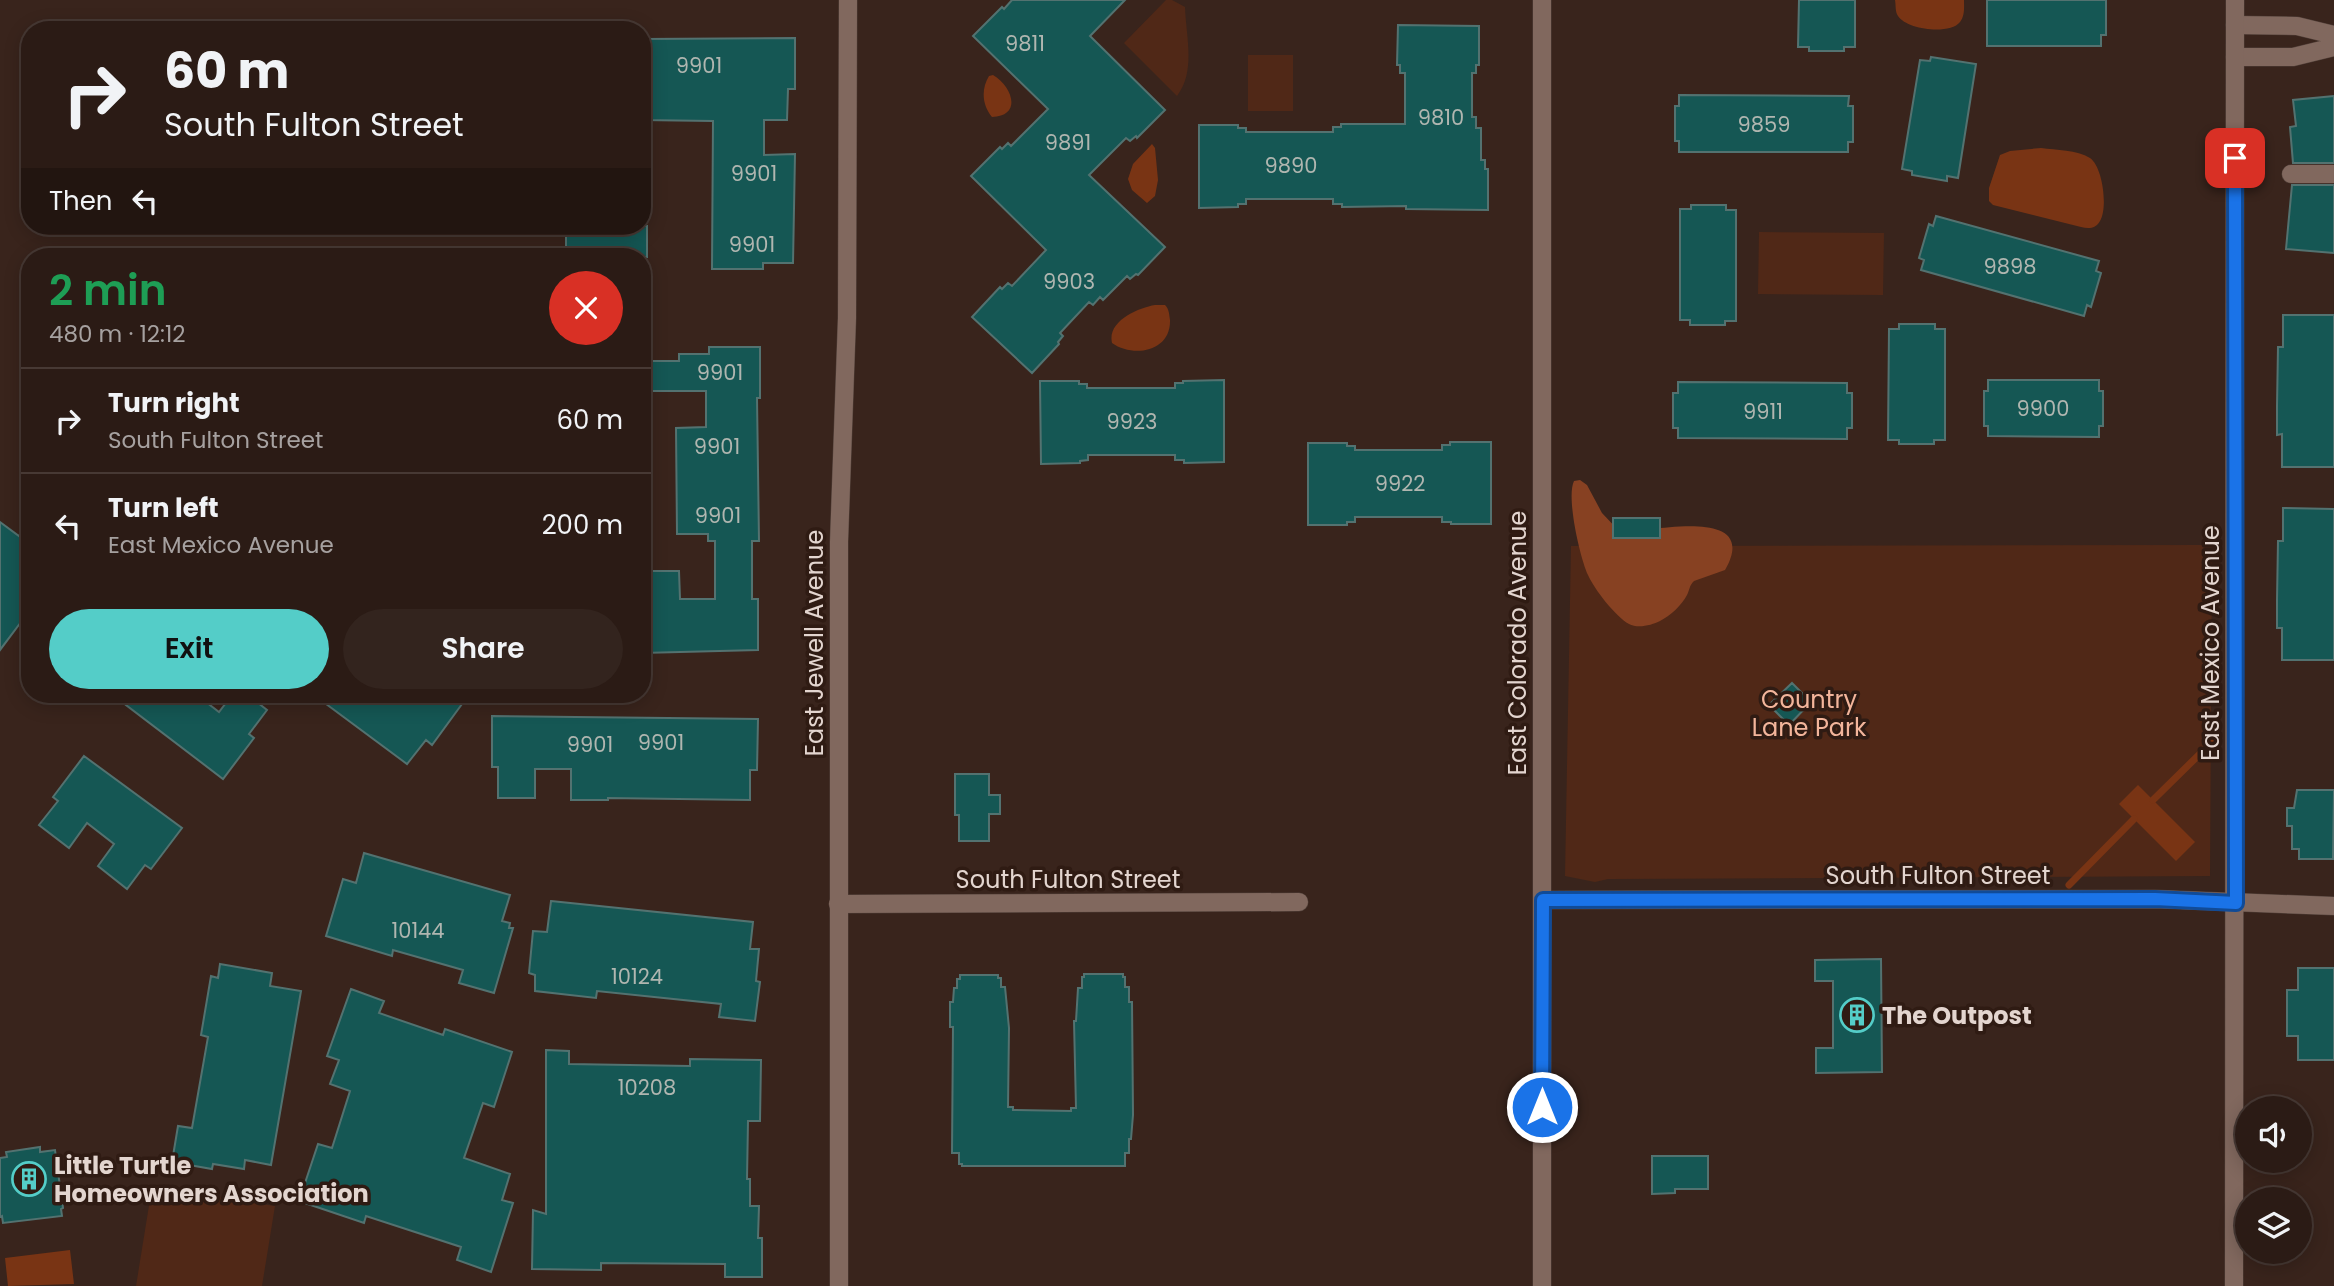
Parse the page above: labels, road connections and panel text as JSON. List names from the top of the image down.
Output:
{
  "streets": {
    "street": [
      "East Jewell Avenue",
      "East Colorado Avenue",
      "East Mexico Avenue",
      "South Fulton Street"
    ]
  },
  "crossings": [
    ["East Jewell Avenue", "South Fulton Street"],
    ["East Colorado Avenue", "South Fulton Street"],
    ["East Mexico Avenue", "South Fulton Street"]
  ],
  "parks": ["Country Lane Park"],
  "places": {
    "building": ["The Outpost", "Little Turtle Homeowners Association"]
  },
  "house_numbers": [
    "9811",
    "9901",
    "9810",
    "9859",
    "9891",
    "9890",
    "9901",
    "9901",
    "9898",
    "9903",
    "9901",
    "9900",
    "9911",
    "9923",
    "9901",
    "9922",
    "9901",
    "9901",
    "9901",
    "10144",
    "10124",
    "10208"
  ],
  "page": {
    "turn": ["60 m", "South Fulton Street"],
    "then": "Then",
    "heading": ["2 min", "480 m · 12:12"],
    "list": [
      {
        "name": "Turn right",
        "note": "South Fulton Street",
        "value": "60 m"
      },
      {
        "name": "Turn left",
        "note": "East Mexico Avenue",
        "value": "200 m"
      }
    ],
    "buttons": ["Exit", "Share"]
  }
}
